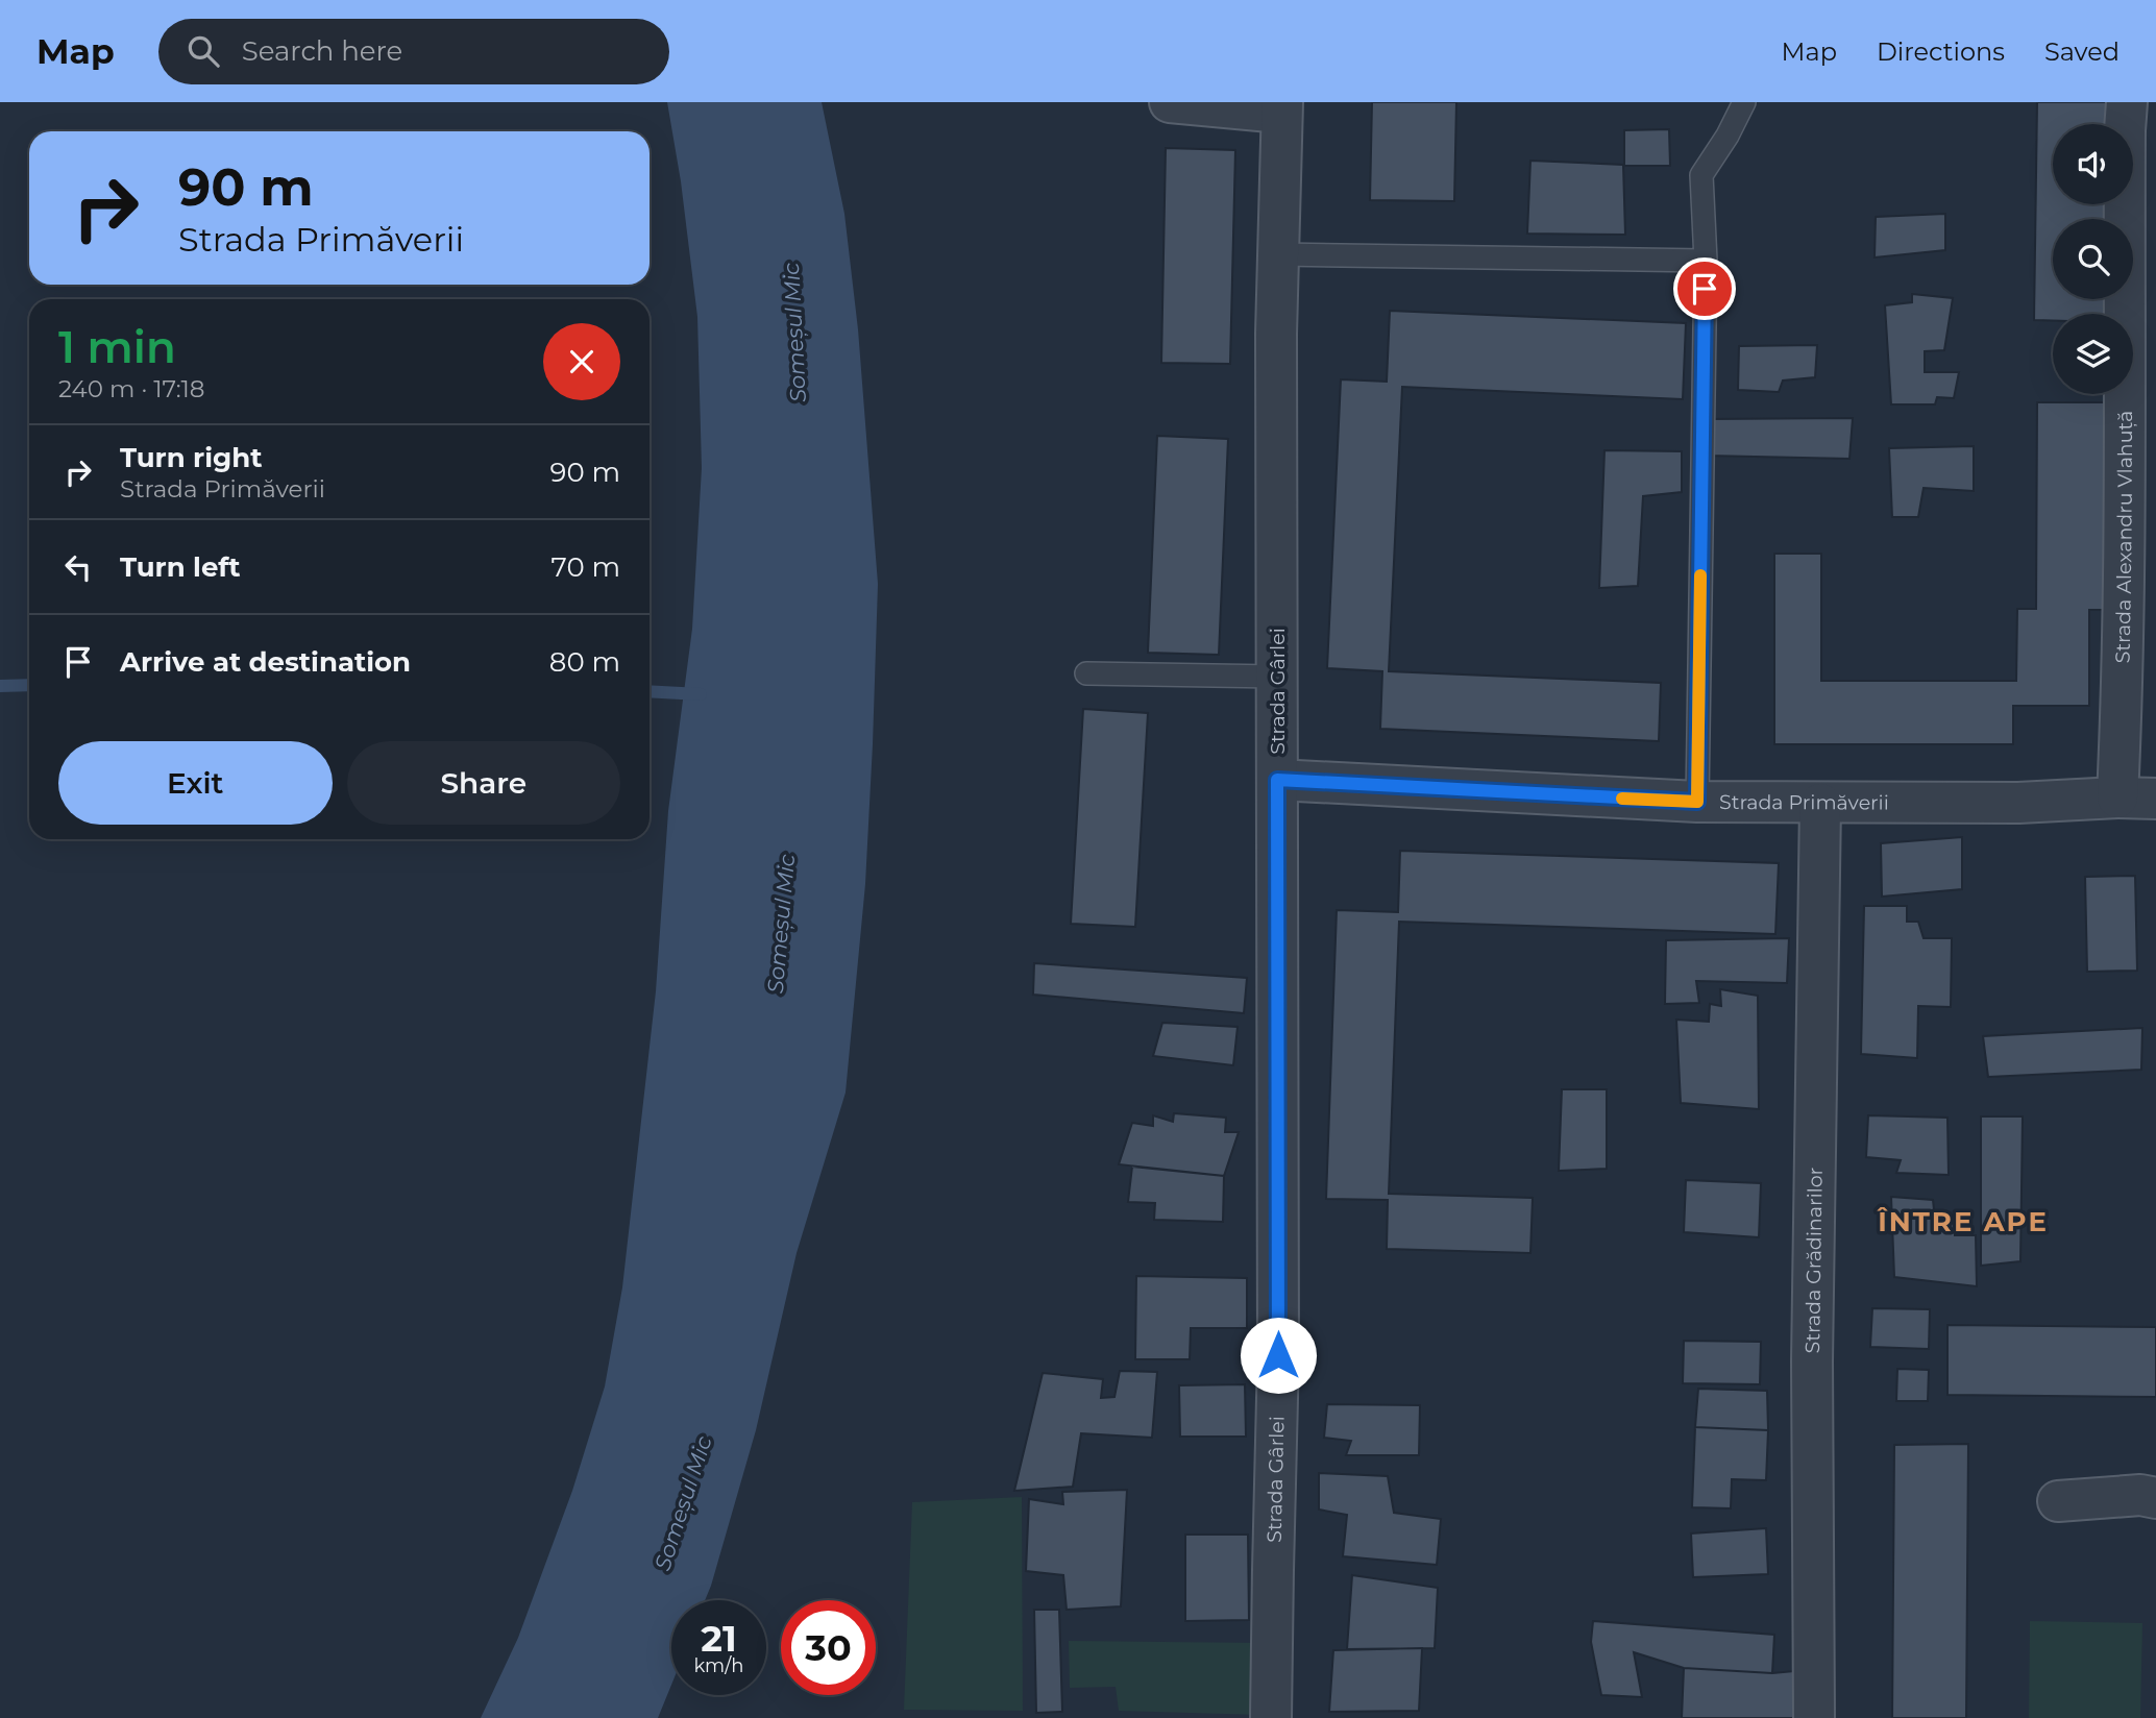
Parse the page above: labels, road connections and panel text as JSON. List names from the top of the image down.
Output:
{
  "streets": {
    "street": [
      "Strada Alexandru Vlahuță",
      "Strada Gârlei",
      "Strada Primăverii",
      "Strada Grădinarilor"
    ]
  },
  "crossings": [
    ["Strada Alexandru Vlahuță", "Strada Primăverii"],
    ["Strada Gârlei", "Strada Primăverii"],
    ["Strada Primăverii", "Strada Grădinarilor"]
  ],
  "districts": ["ÎNTRE APE"],
  "water": ["Someșul Mic"],
  "page": {
    "header": "Map",
    "search": "Search here",
    "nav": ["Map", "Directions", "Saved"],
    "turn": ["90 m", "Strada Primăverii"],
    "heading": ["1 min", "240 m · 17:18"],
    "list": [
      {
        "name": "Turn right",
        "note": "Strada Primăverii",
        "value": "90 m"
      },
      {
        "name": "Turn left",
        "value": "70 m"
      },
      {
        "name": "Arrive at destination",
        "value": "80 m"
      }
    ],
    "buttons": ["Exit", "Share"],
    "speed": "21 km/h",
    "limit": "30"
  }
}
